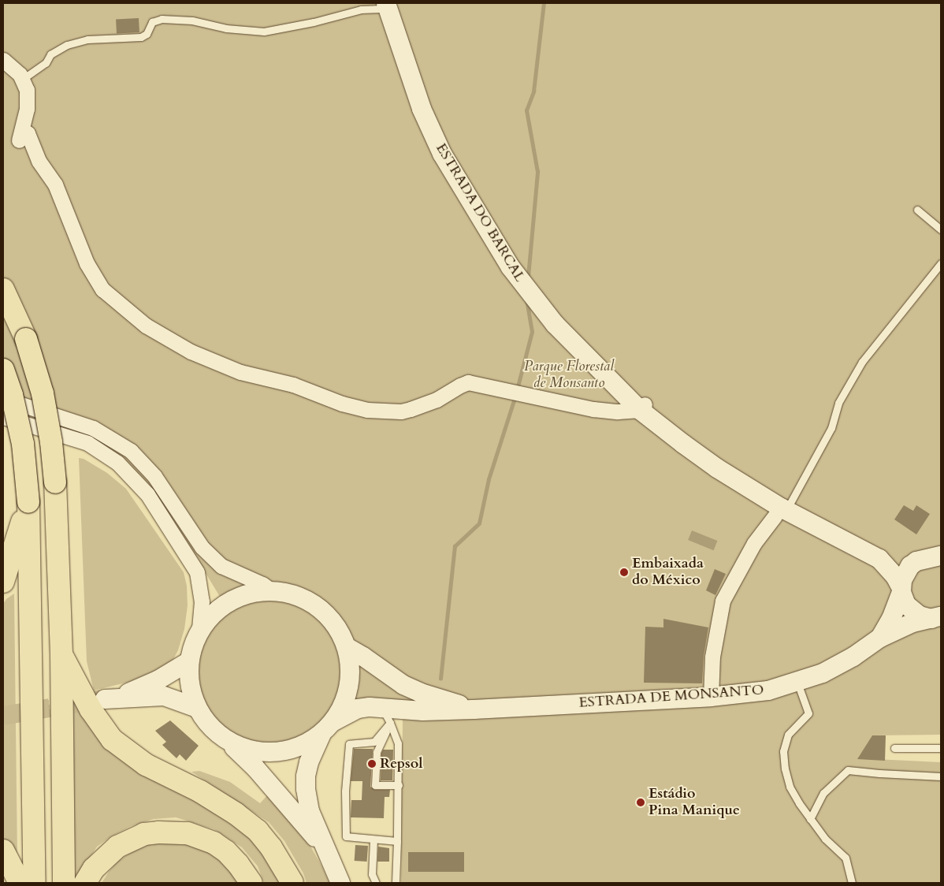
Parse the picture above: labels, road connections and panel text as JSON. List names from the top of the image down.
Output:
{
  "streets": {
    "street": ["ESTRADA DO BARCAL", "ESTRADA DE MONSANTO"]
  },
  "parks": ["Parque Florestal de Monsanto"],
  "places": ["Embaixada do México", "Repsol", "Estádio Pina Manique"]
}
